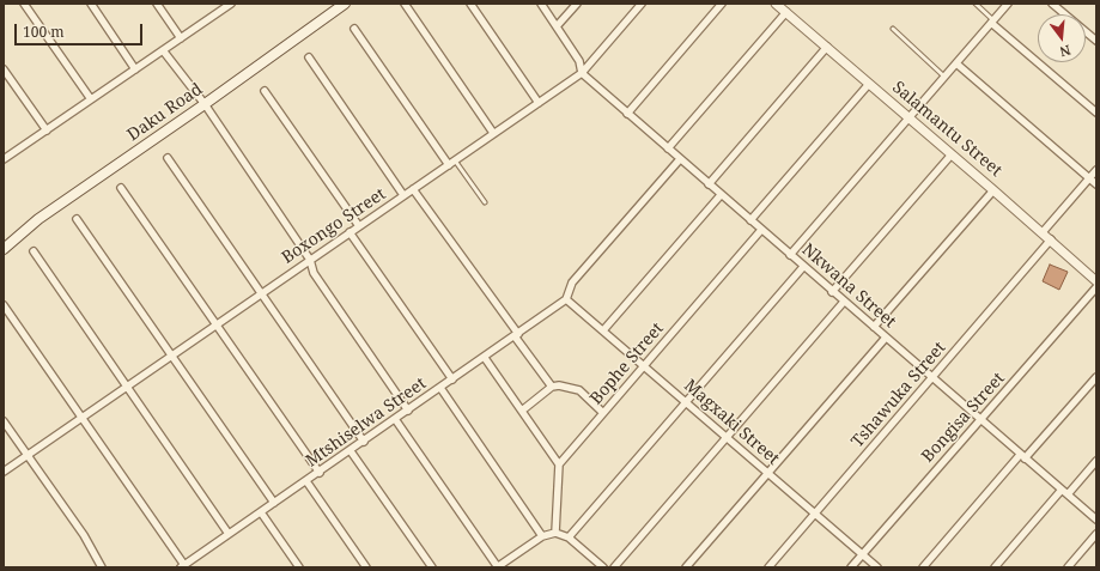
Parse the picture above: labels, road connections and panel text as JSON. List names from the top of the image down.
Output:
{
  "streets": {
    "main road": ["Daku Road"],
    "street": [
      "Salamantu Street",
      "Boxongo Street",
      "Nkwana Street",
      "Bophe Street",
      "Tshawuka Street",
      "Bongisa Street",
      "Mtshiselwa Street",
      "Magxaki Street"
    ]
  },
  "crossings": [
    ["Salamantu Street", "Tshawuka Street"],
    ["Boxongo Street", "Nkwana Street"],
    ["Nkwana Street", "Bophe Street"],
    ["Nkwana Street", "Tshawuka Street"],
    ["Nkwana Street", "Bongisa Street"],
    ["Bophe Street", "Magxaki Street"],
    ["Tshawuka Street", "Magxaki Street"],
    ["Bongisa Street", "Magxaki Street"],
    ["Mtshiselwa Street", "Magxaki Street"]
  ],
  "scale_bar": "100 m",
  "north": "bottom"
}
